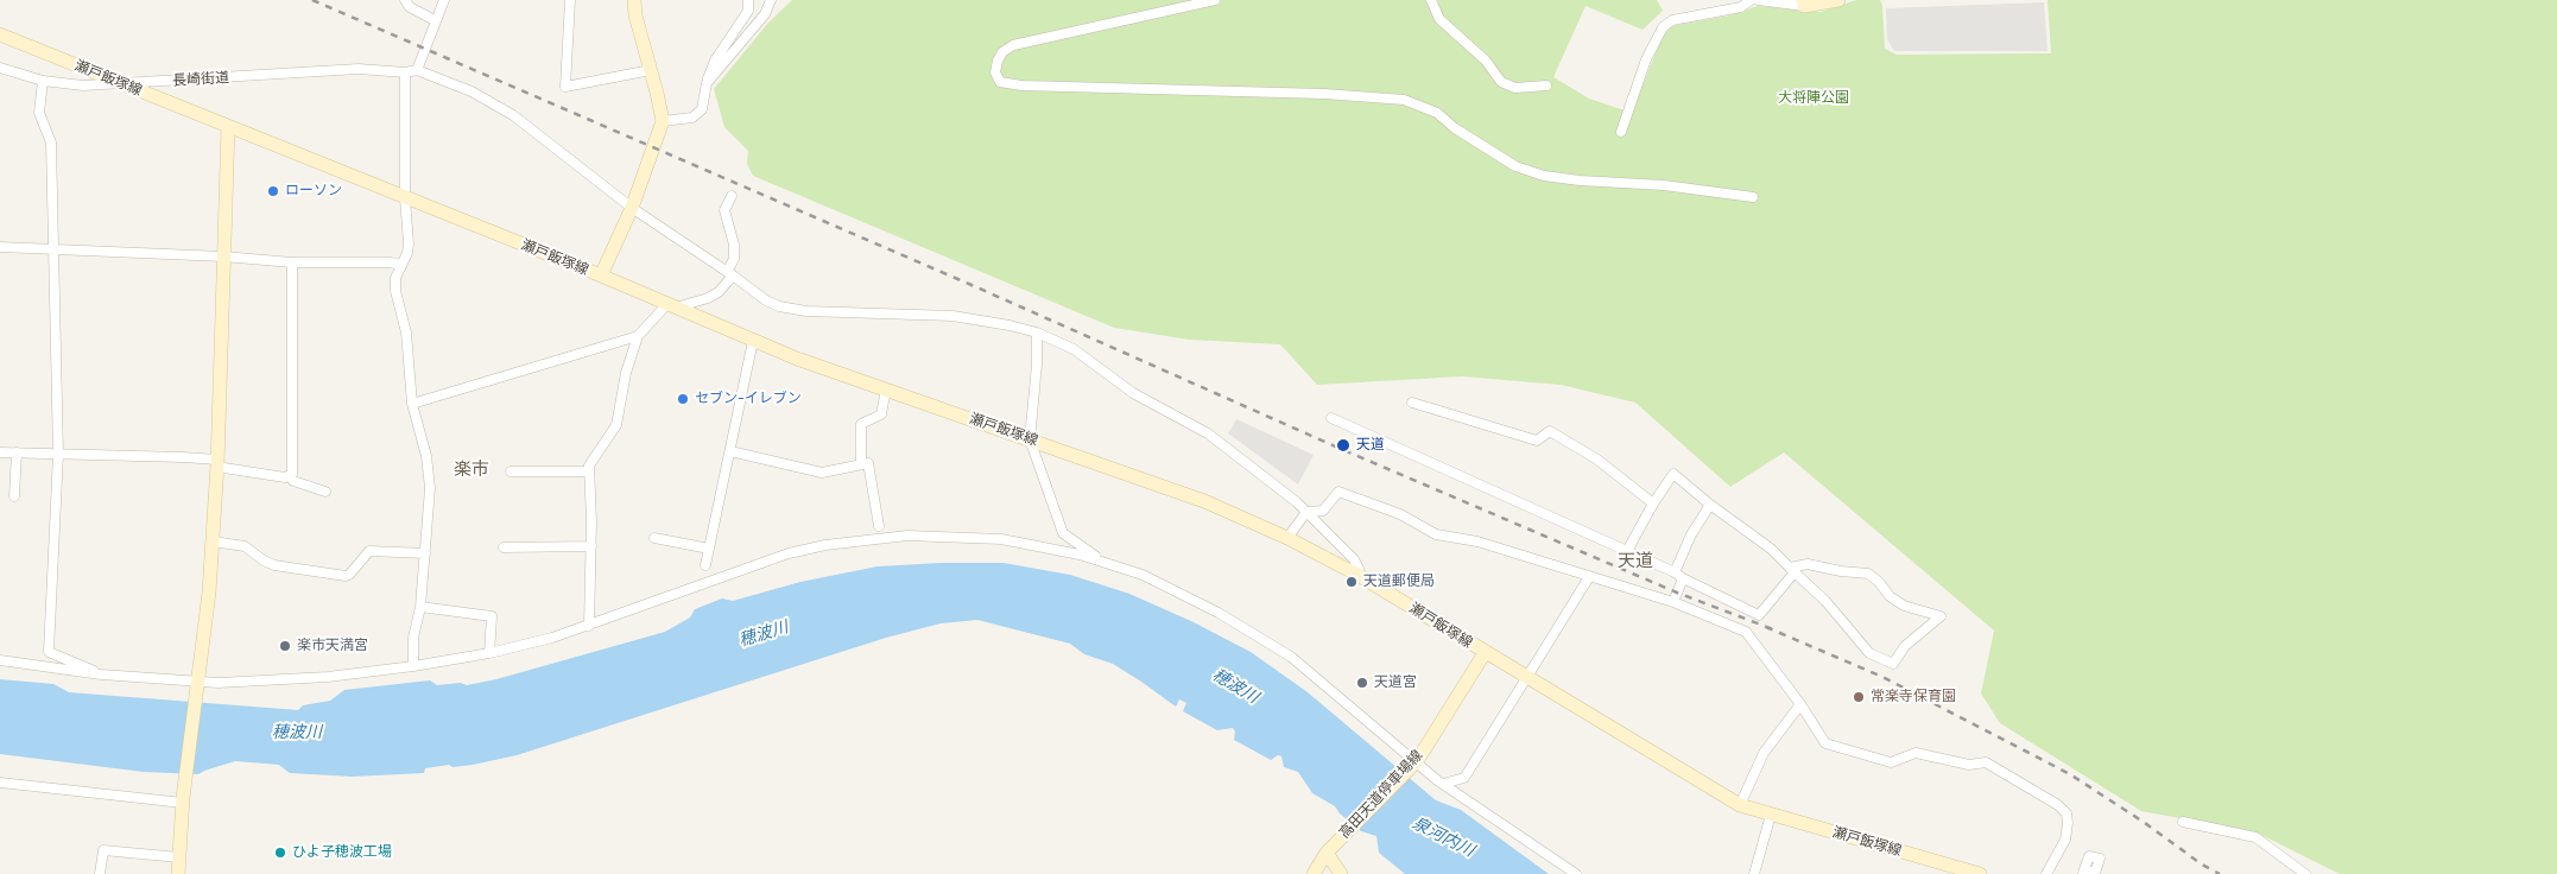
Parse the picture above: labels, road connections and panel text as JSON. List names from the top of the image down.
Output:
{
  "streets": {
    "main road": ["瀬戸飯塚線", "高田天道停車場線"],
    "street": ["長崎街道"]
  },
  "crossings": [
    ["瀬戸飯塚線", "長崎街道"],
    ["瀬戸飯塚線", "高田天道停車場線"]
  ],
  "districts": ["楽市", "天道"],
  "water": ["穂波川", "泉河内川"],
  "parks": ["大将陣公園"],
  "places": [
    "ローソン",
    "セブン-イレブン",
    "天道",
    "天道郵便局",
    "楽市天満宮",
    "天道宮",
    "常楽寺保育園",
    "ひよ子穂波工場"
  ]
}
